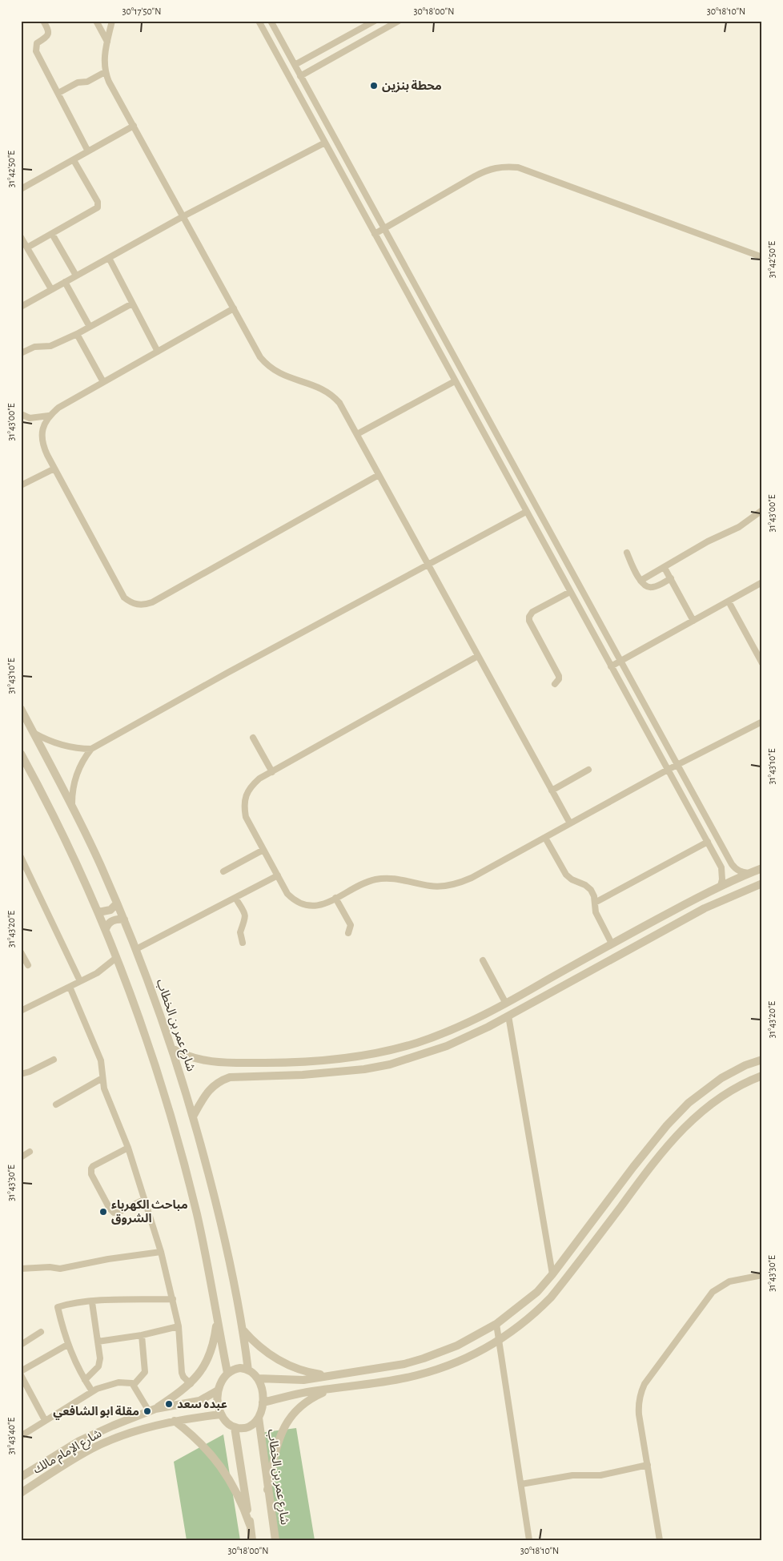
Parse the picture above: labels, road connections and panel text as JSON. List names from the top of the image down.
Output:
{
  "streets": {
    "street": ["شارع عمر بن الخطاب", "شارع الإمام مالك"]
  },
  "crossings": [
    ["شارع عمر بن الخطاب", "شارع الإمام مالك"]
  ],
  "places": [
    "محطة بنزين",
    "مباحث الكهرباء الشروق",
    "عبده سعد",
    "مقلة ابو الشافعي"
  ],
  "coordinates": [
    "30°17'50\"N",
    "30°18'00\"N",
    "30°18'10\"N",
    "31°42'50\"E",
    "31°43'00\"E",
    "31°43'10\"E",
    "31°43'20\"E",
    "31°43'30\"E",
    "31°43'40\"E"
  ]
}
